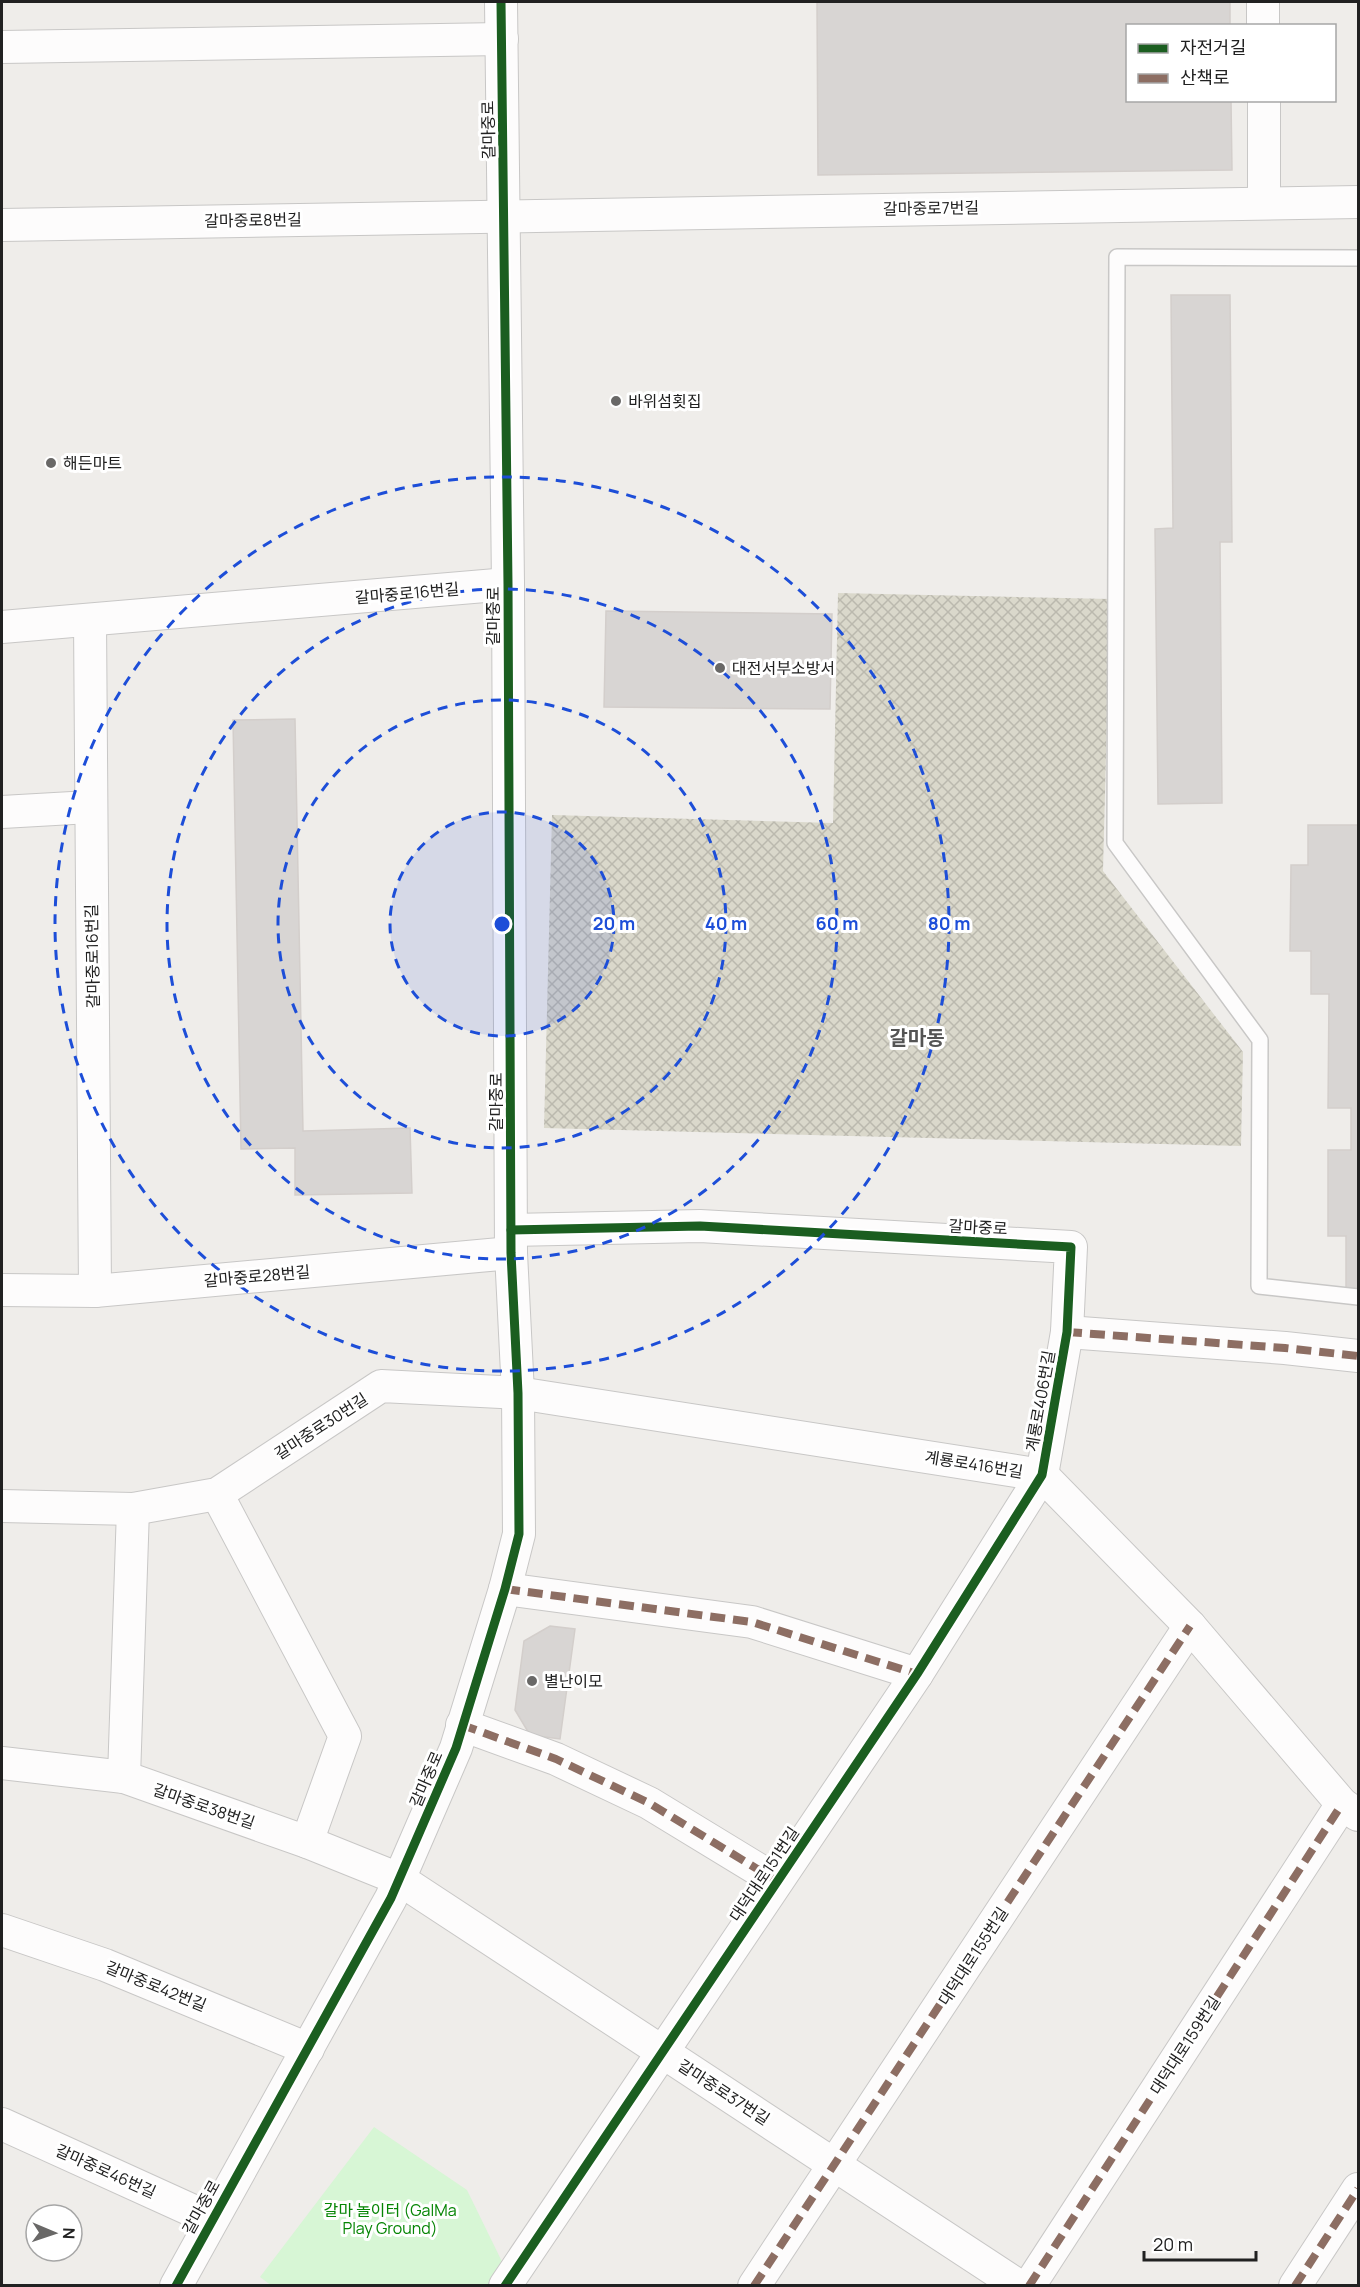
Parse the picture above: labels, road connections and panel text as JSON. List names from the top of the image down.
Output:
{
  "streets": {
    "street": [
      "갈마중로",
      "갈마중로7번길",
      "갈마중로8번길",
      "갈마중로16번길",
      "갈마중로28번길",
      "계룡로406번길",
      "갈마중로30번길",
      "계룡로416번길",
      "갈마중로38번길",
      "대덕대로151번길",
      "대덕대로155번길",
      "갈마중로42번길",
      "대덕대로159번길",
      "갈마중로37번길",
      "갈마중로46번길"
    ]
  },
  "crossings": [
    ["갈마중로", "갈마중로7번길"],
    ["갈마중로", "갈마중로8번길"],
    ["갈마중로", "갈마중로16번길"],
    ["갈마중로", "갈마중로28번길"],
    ["갈마중로", "계룡로406번길"],
    ["갈마중로", "갈마중로30번길"],
    ["갈마중로", "계룡로416번길"],
    ["갈마중로", "갈마중로38번길"],
    ["갈마중로", "갈마중로42번길"],
    ["갈마중로", "갈마중로37번길"],
    ["갈마중로", "갈마중로46번길"],
    ["갈마중로7번길", "갈마중로8번길"],
    ["갈마중로16번길", "갈마중로28번길"],
    ["계룡로406번길", "계룡로416번길"],
    ["계룡로406번길", "대덕대로151번길"],
    ["갈마중로30번길", "계룡로416번길"],
    ["계룡로416번길", "대덕대로151번길"],
    ["계룡로416번길", "대덕대로155번길"],
    ["계룡로416번길", "대덕대로159번길"],
    ["갈마중로38번길", "갈마중로37번길"],
    ["대덕대로151번길", "갈마중로37번길"],
    ["대덕대로155번길", "갈마중로37번길"]
  ],
  "districts": ["갈마동"],
  "parks": ["갈마 놀이터 (GalMa Play Ground)"],
  "places": [
    "바위섬횟집",
    "해든마트",
    "대전서부소방서",
    "별난이모"
  ],
  "legend": ["자전거길", "산책로"],
  "scale_bar": "20 m",
  "north": "right",
  "rings": [
    "20 m",
    "40 m",
    "60 m",
    "80 m"
  ]
}
